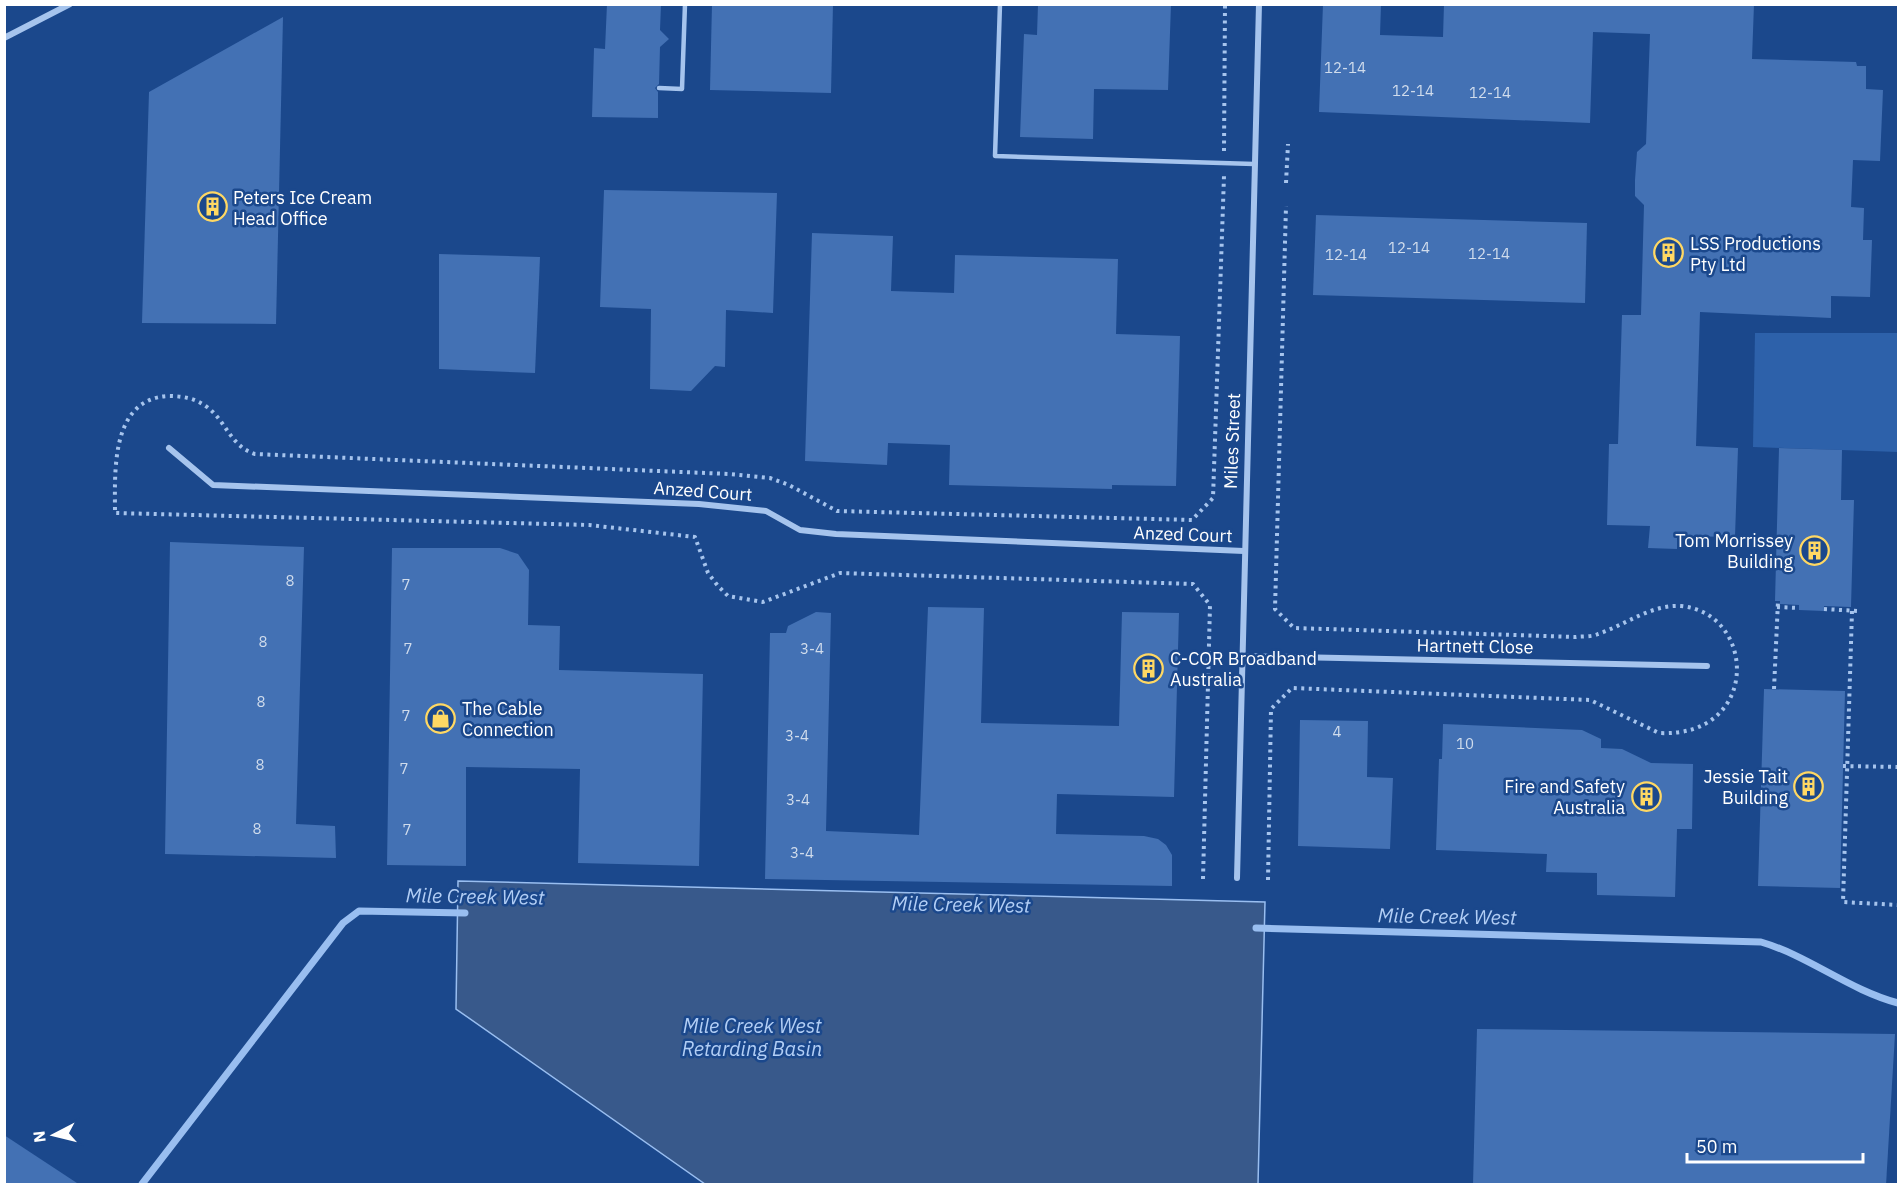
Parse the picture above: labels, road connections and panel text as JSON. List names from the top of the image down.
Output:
{
  "streets": {
    "street": ["Miles Street", "Anzed Court", "Hartnett Close"]
  },
  "crossings": [
    ["Miles Street", "Anzed Court"],
    ["Miles Street", "Hartnett Close"]
  ],
  "water": ["Mile Creek West", "Mile Creek West Retarding Basin"],
  "places": {
    "building": [
      "Peters Ice Cream Head Office",
      "LSS Productions Pty Ltd",
      "Tom Morrissey Building",
      "C-COR Broadband Australia",
      "Jessie Tait Building",
      "Fire and Safety Australia"
    ],
    "shop": ["The Cable Connection"]
  },
  "house_numbers": [
    "12-14",
    "12-14",
    "12-14",
    "12-14",
    "12-14",
    "12-14",
    "8",
    "7",
    "8",
    "7",
    "3-4",
    "8",
    "7",
    "4",
    "3-4",
    "10",
    "8",
    "7",
    "3-4",
    "8",
    "7",
    "3-4"
  ],
  "scale_bar": "50 m",
  "north": "left"
}
